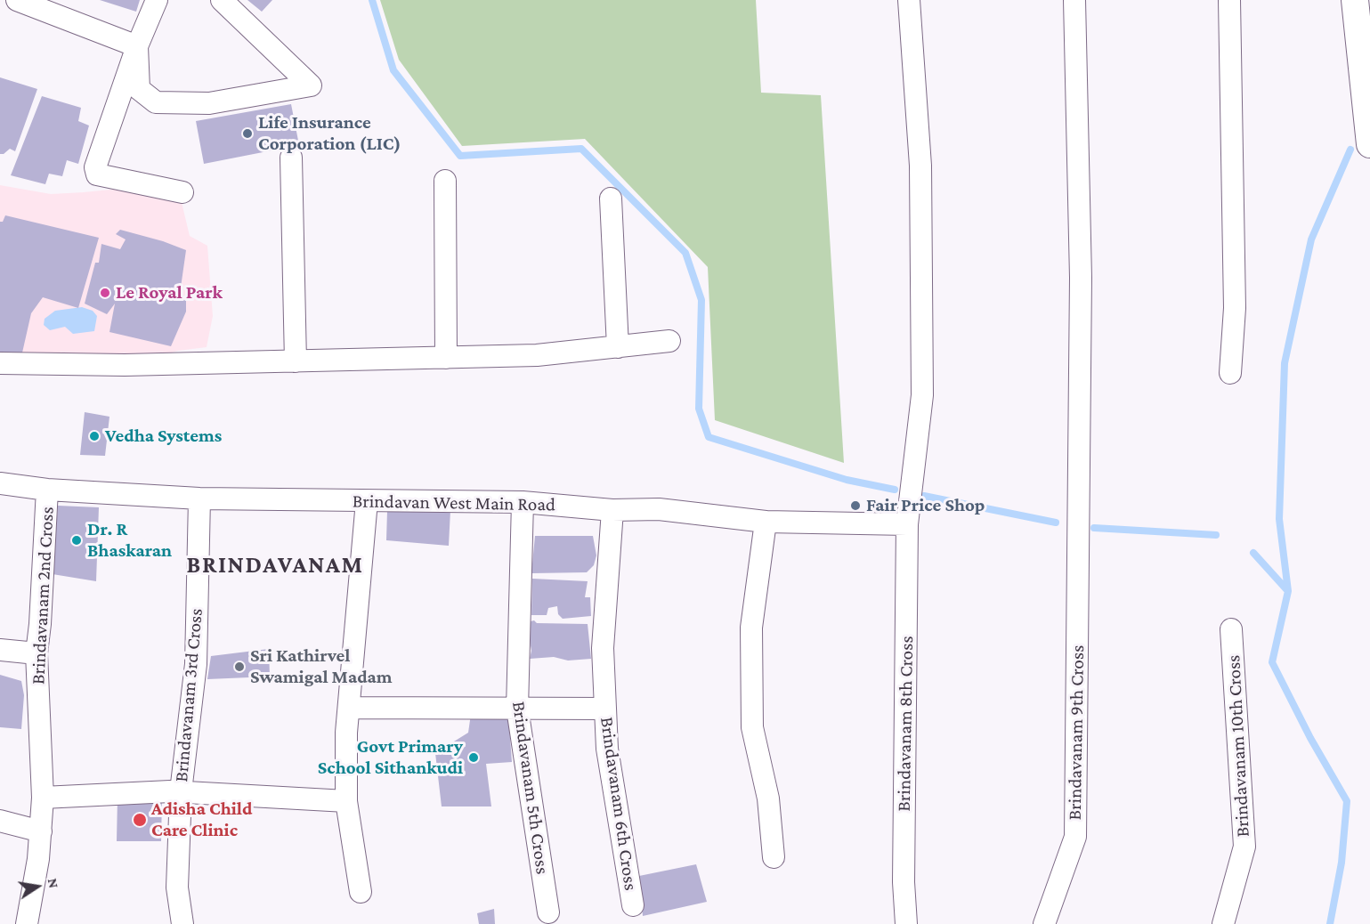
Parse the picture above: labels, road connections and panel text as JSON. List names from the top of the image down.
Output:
{
  "streets": {
    "street": [
      "Brindavan West Main Road",
      "Brindavanam 2nd Cross",
      "Brindavanam 3rd Cross",
      "Brindavanam 8th Cross",
      "Brindavanam 9th Cross",
      "Brindavanam 10th Cross",
      "Brindavanam 5th Cross",
      "Brindavanam 6th Cross"
    ]
  },
  "crossings": [
    ["Brindavan West Main Road", "Brindavanam 2nd Cross"],
    ["Brindavan West Main Road", "Brindavanam 3rd Cross"],
    ["Brindavan West Main Road", "Brindavanam 8th Cross"],
    ["Brindavan West Main Road", "Brindavanam 5th Cross"],
    ["Brindavan West Main Road", "Brindavanam 6th Cross"]
  ],
  "districts": ["BRINDAVANAM"],
  "places": [
    "Life Insurance Corporation (LIC)",
    "Le Royal Park",
    "Vedha Systems",
    "Fair Price Shop",
    "Dr. R Bhaskaran",
    "Sri Kathirvel Swamigal Madam",
    "Govt Primary School Sithankudi",
    "Adisha Child Care Clinic"
  ],
  "north": "right"
}
